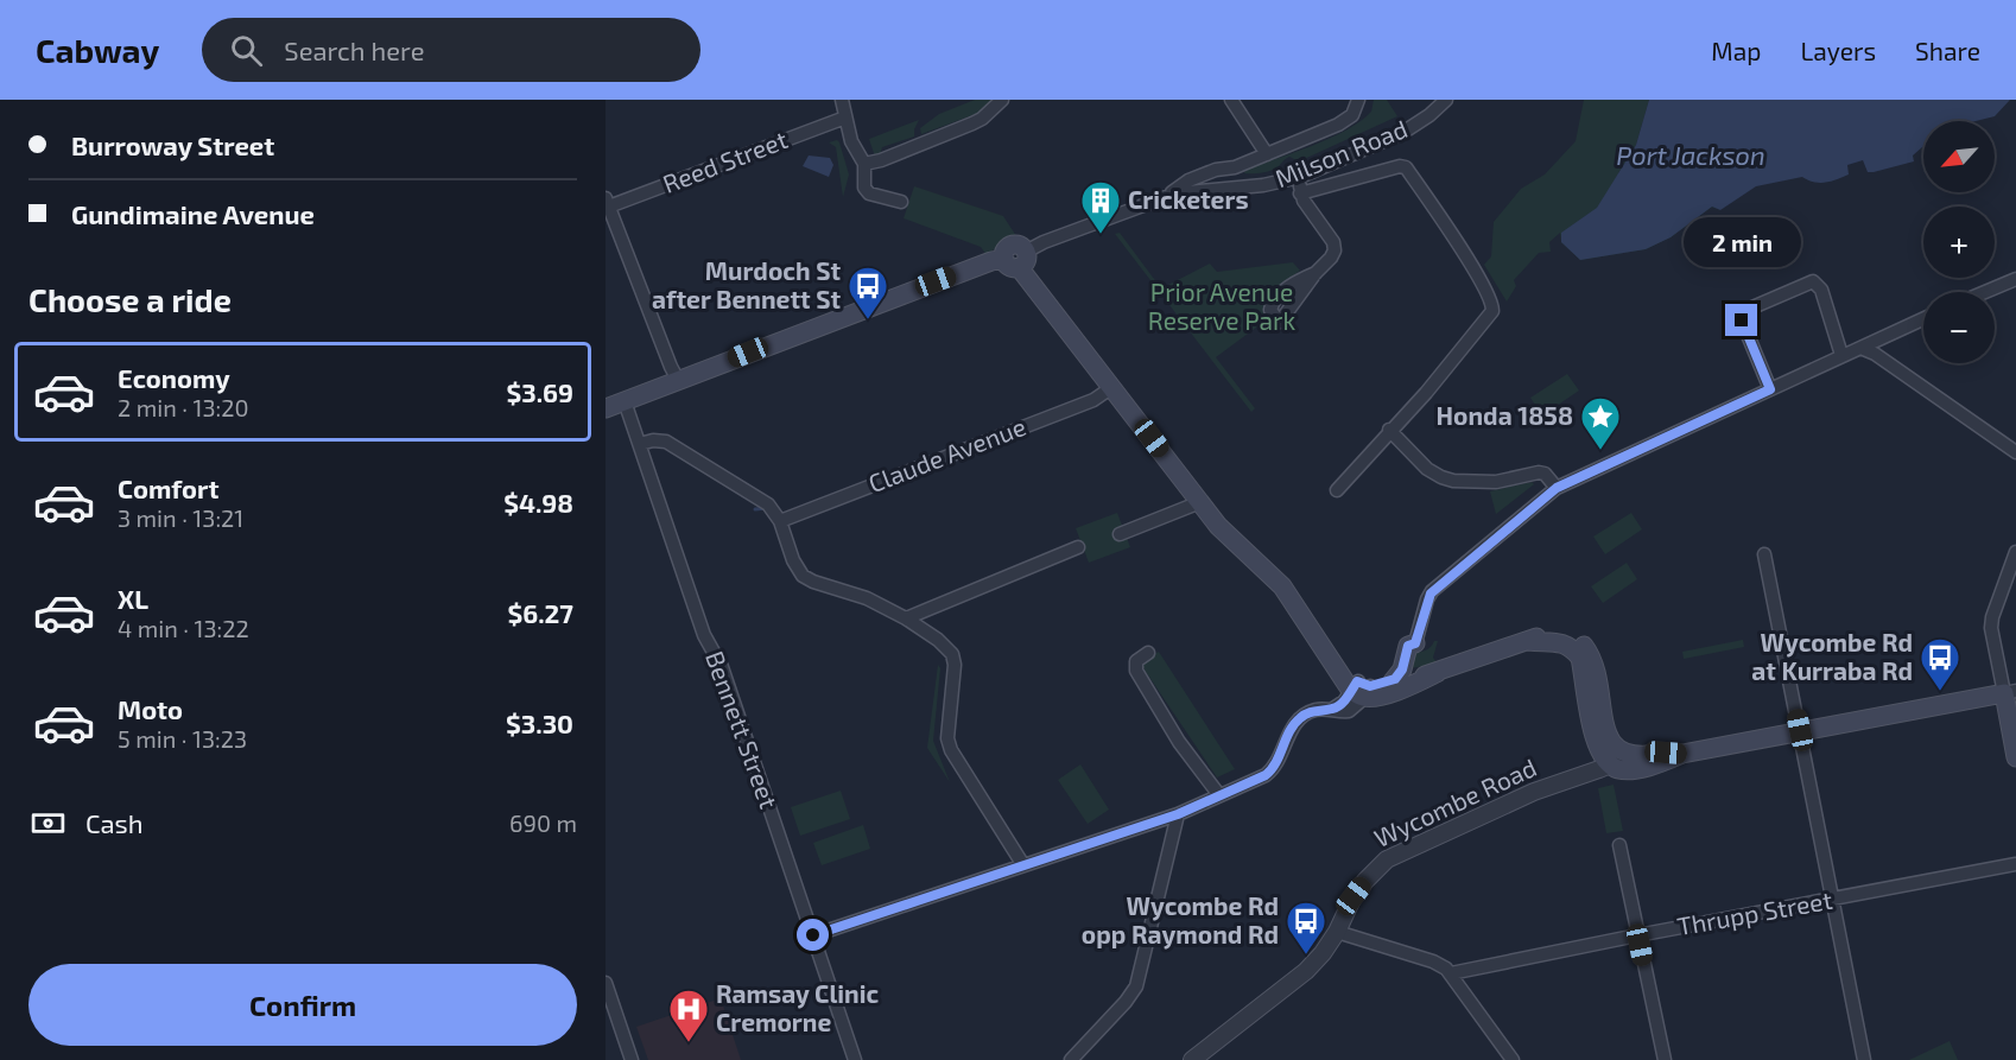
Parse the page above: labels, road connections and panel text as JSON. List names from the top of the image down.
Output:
{
  "streets": {
    "main road": ["Wycombe Road"],
    "street": [
      "Milson Road",
      "Reed Street",
      "Claude Avenue",
      "Bennett Street",
      "Thrupp Street"
    ]
  },
  "water": ["Port Jackson"],
  "parks": ["Prior Avenue Reserve Park"],
  "places": {
    "building": ["Cricketers"],
    "bus stop": ["Murdoch St after Bennett St", "Wycombe Rd at Kurraba Rd", "Wycombe Rd opp Raymond Rd"],
    "place": ["Honda 1858"],
    "hospital": ["Ramsay Clinic Cremorne"]
  },
  "north": "bottom left",
  "page": {
    "header": "Cabway",
    "search": "Search here",
    "nav": ["Map", "Layers", "Share"],
    "banner": ["Burroway Street", "Gundimaine Avenue"],
    "map_buttons": ["+", "−"],
    "bubble": "2 min",
    "heading": "Choose a ride",
    "list": [
      {
        "name": "Economy",
        "note": "2 min · 13:20",
        "value": "$3.69"
      },
      {
        "name": "Comfort",
        "note": "3 min · 13:21",
        "value": "$4.98"
      },
      {
        "name": "XL",
        "note": "4 min · 13:22",
        "value": "$6.27"
      },
      {
        "name": "Moto",
        "note": "5 min · 13:23",
        "value": "$3.30"
      }
    ],
    "pay": ["Cash", "690 m"],
    "buttons": "Confirm"
  }
}
